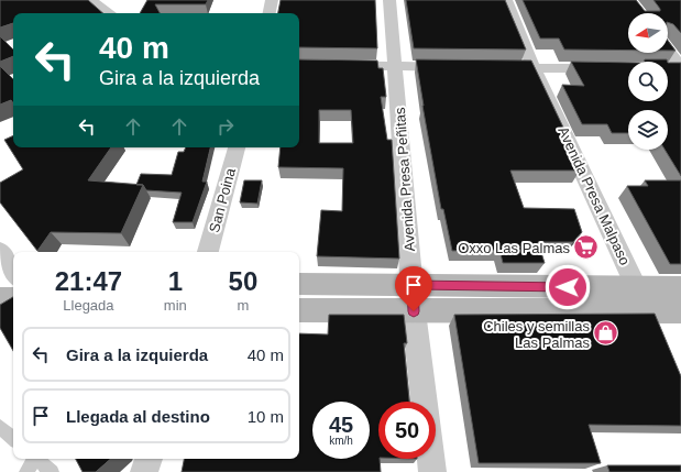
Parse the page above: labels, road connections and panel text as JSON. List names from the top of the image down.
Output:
{
  "streets": {
    "street": ["Avenida Presa Peñitas", "Avenida Presa Malpaso", "San Poina"]
  },
  "places": {
    "supermarket": ["Oxxo Las Palmas"],
    "shop": ["Chiles y semillas Las Palmas"]
  },
  "north": "left",
  "page": {
    "turn": ["40 m", "Gira a la izquierda"],
    "eta": [
      "21:47",
      "Llegada",
      "1",
      "min",
      "50",
      "m"
    ],
    "list": [
      {
        "name": "Gira a la izquierda",
        "value": "40 m"
      },
      {
        "name": "Llegada al destino",
        "value": "10 m"
      }
    ],
    "speed": "45 km/h",
    "limit": "50"
  }
}
